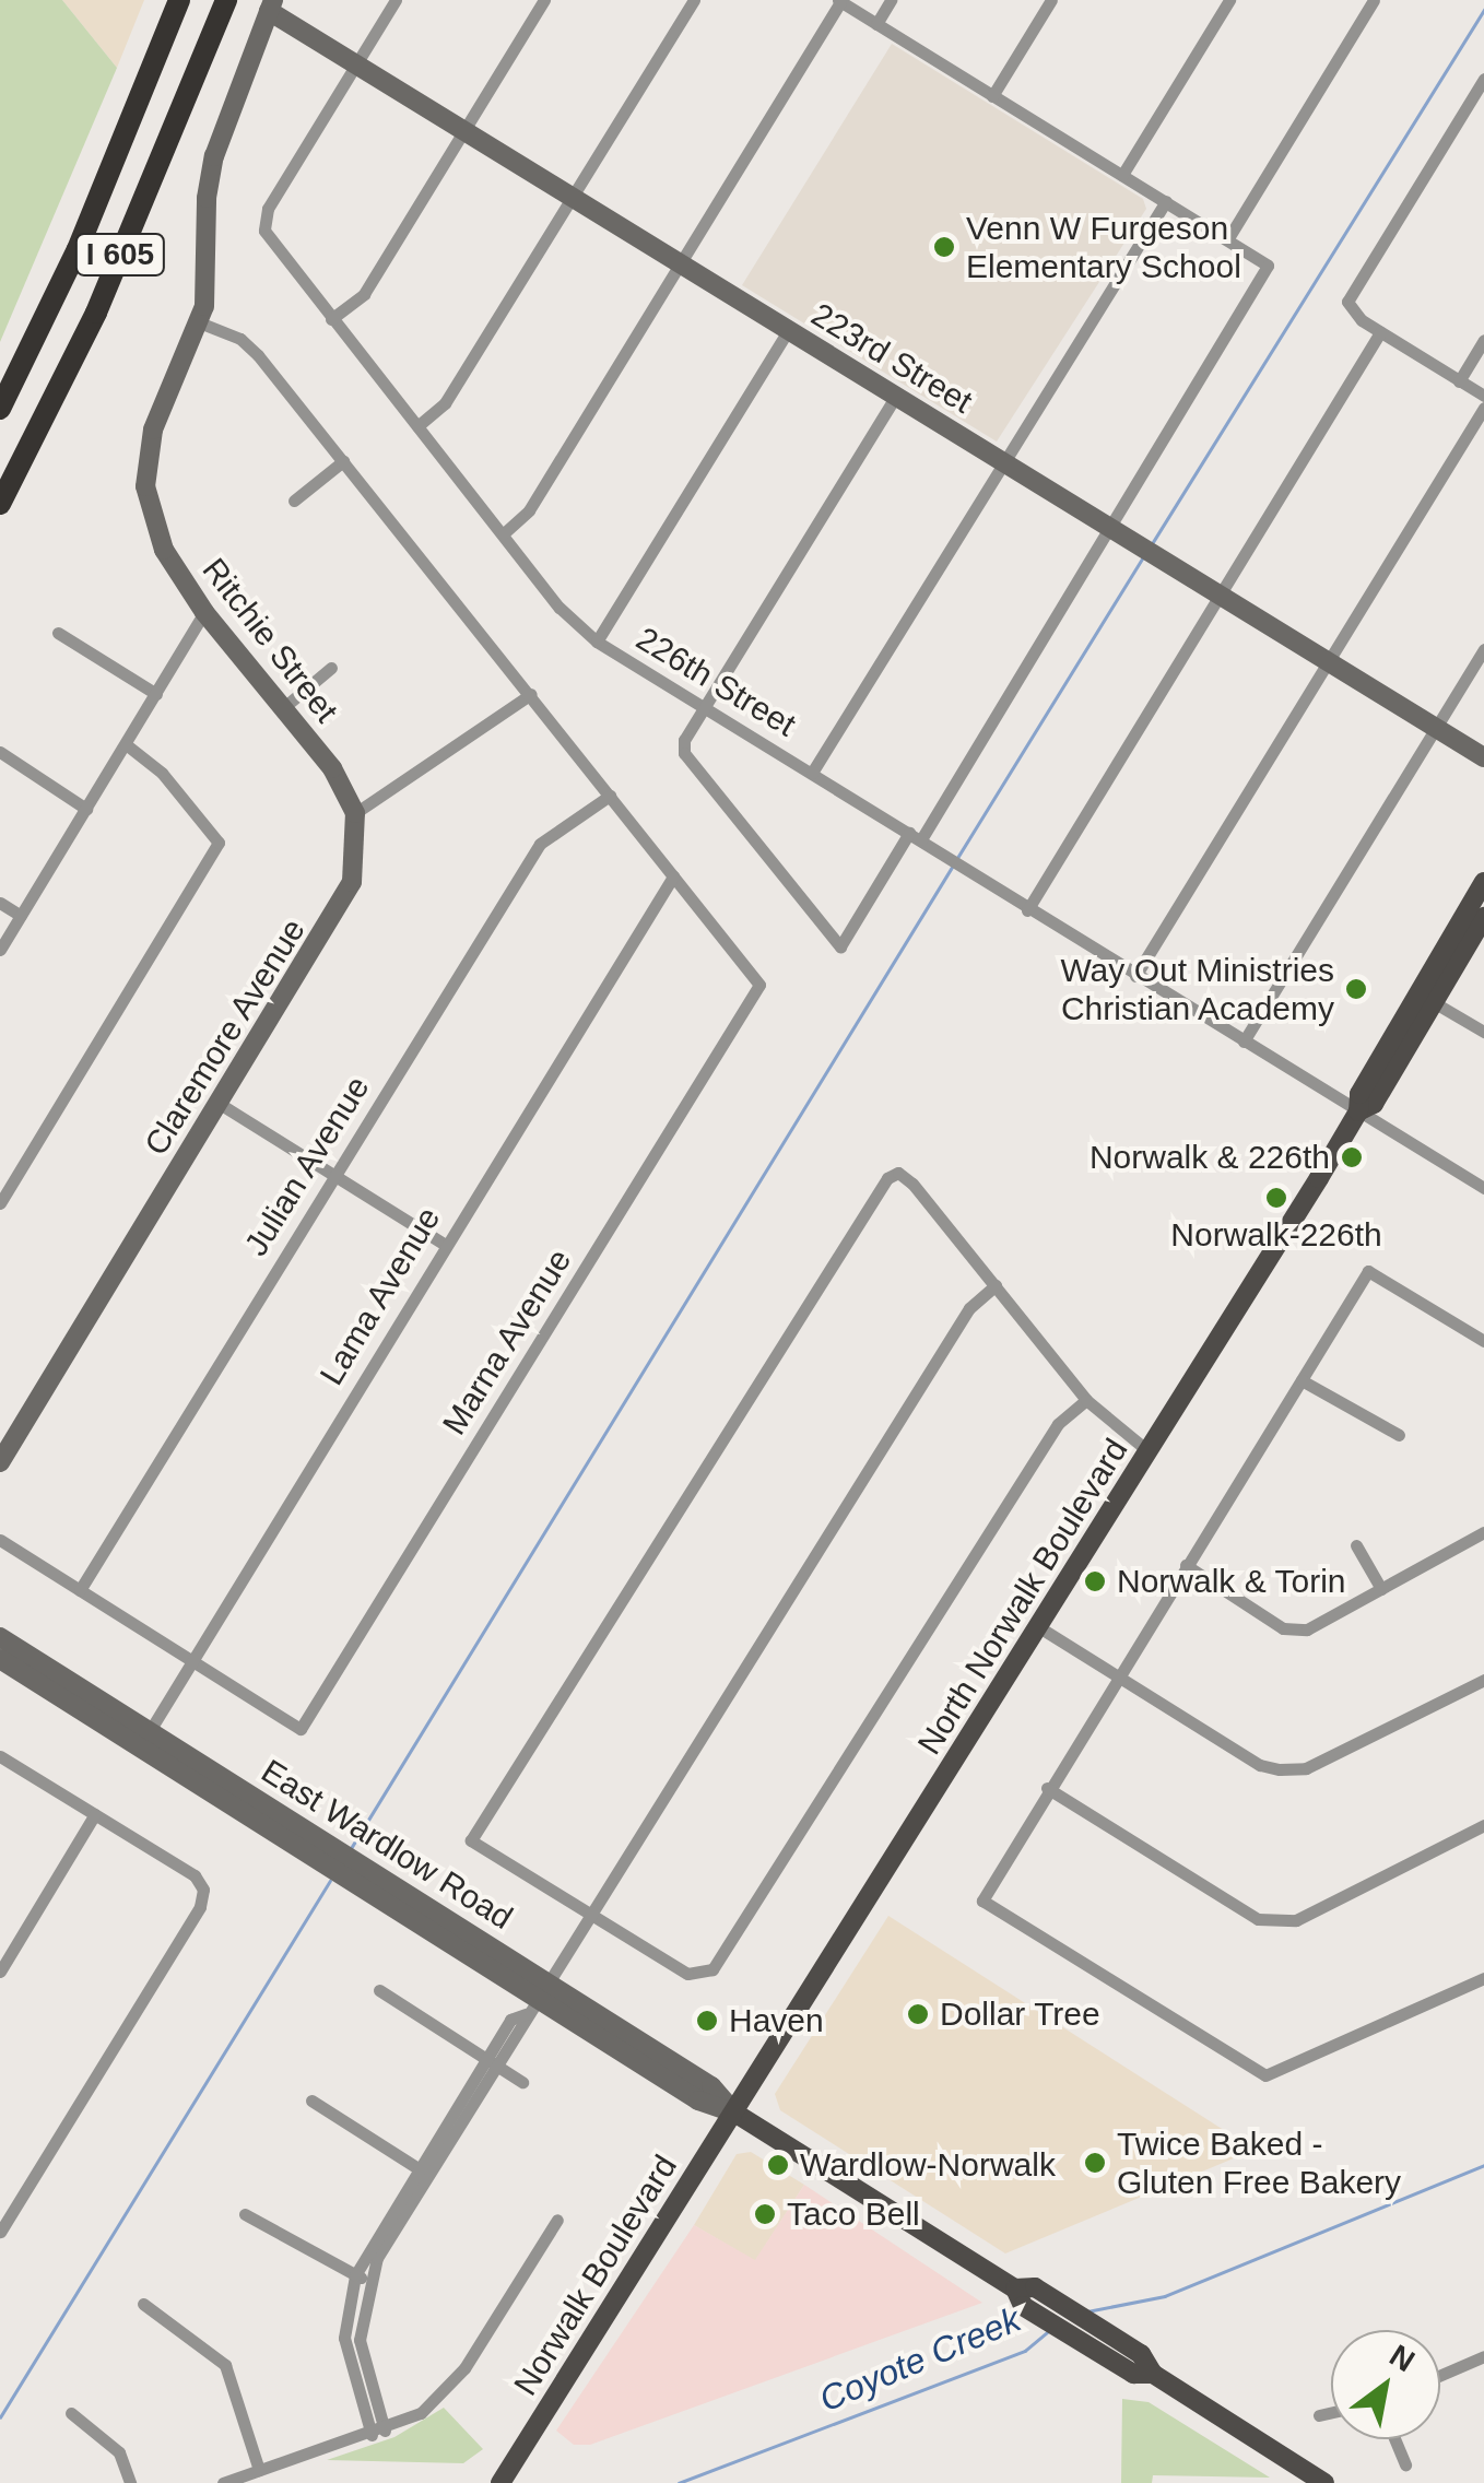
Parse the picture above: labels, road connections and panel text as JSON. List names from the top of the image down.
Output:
{
  "streets": {
    "highway": ["I 605"],
    "main road": ["North Norwalk Boulevard", "East Wardlow Road", "Norwalk Boulevard"],
    "street": [
      "223rd Street",
      "Ritchie Street",
      "226th Street",
      "Claremore Avenue",
      "Julian Avenue",
      "Lama Avenue",
      "Marna Avenue"
    ]
  },
  "crossings": [
    ["223rd Street", "226th Street"],
    ["Ritchie Street", "Claremore Avenue"],
    ["226th Street", "North Norwalk Boulevard"],
    ["Lama Avenue", "Marna Avenue"],
    ["Lama Avenue", "East Wardlow Road"],
    ["North Norwalk Boulevard", "East Wardlow Road"],
    ["North Norwalk Boulevard", "Norwalk Boulevard"],
    ["East Wardlow Road", "Norwalk Boulevard"]
  ],
  "water": ["Coyote Creek"],
  "places": [
    "Venn W Furgeson Elementary School",
    "Way Out Ministries Christian Academy",
    "Norwalk & 226th",
    "Norwalk-226th",
    "Norwalk & Torin",
    "Dollar Tree",
    "Haven",
    "Twice Baked - Gluten Free Bakery",
    "Wardlow-Norwalk",
    "Taco Bell"
  ],
  "north": "top right"
}
